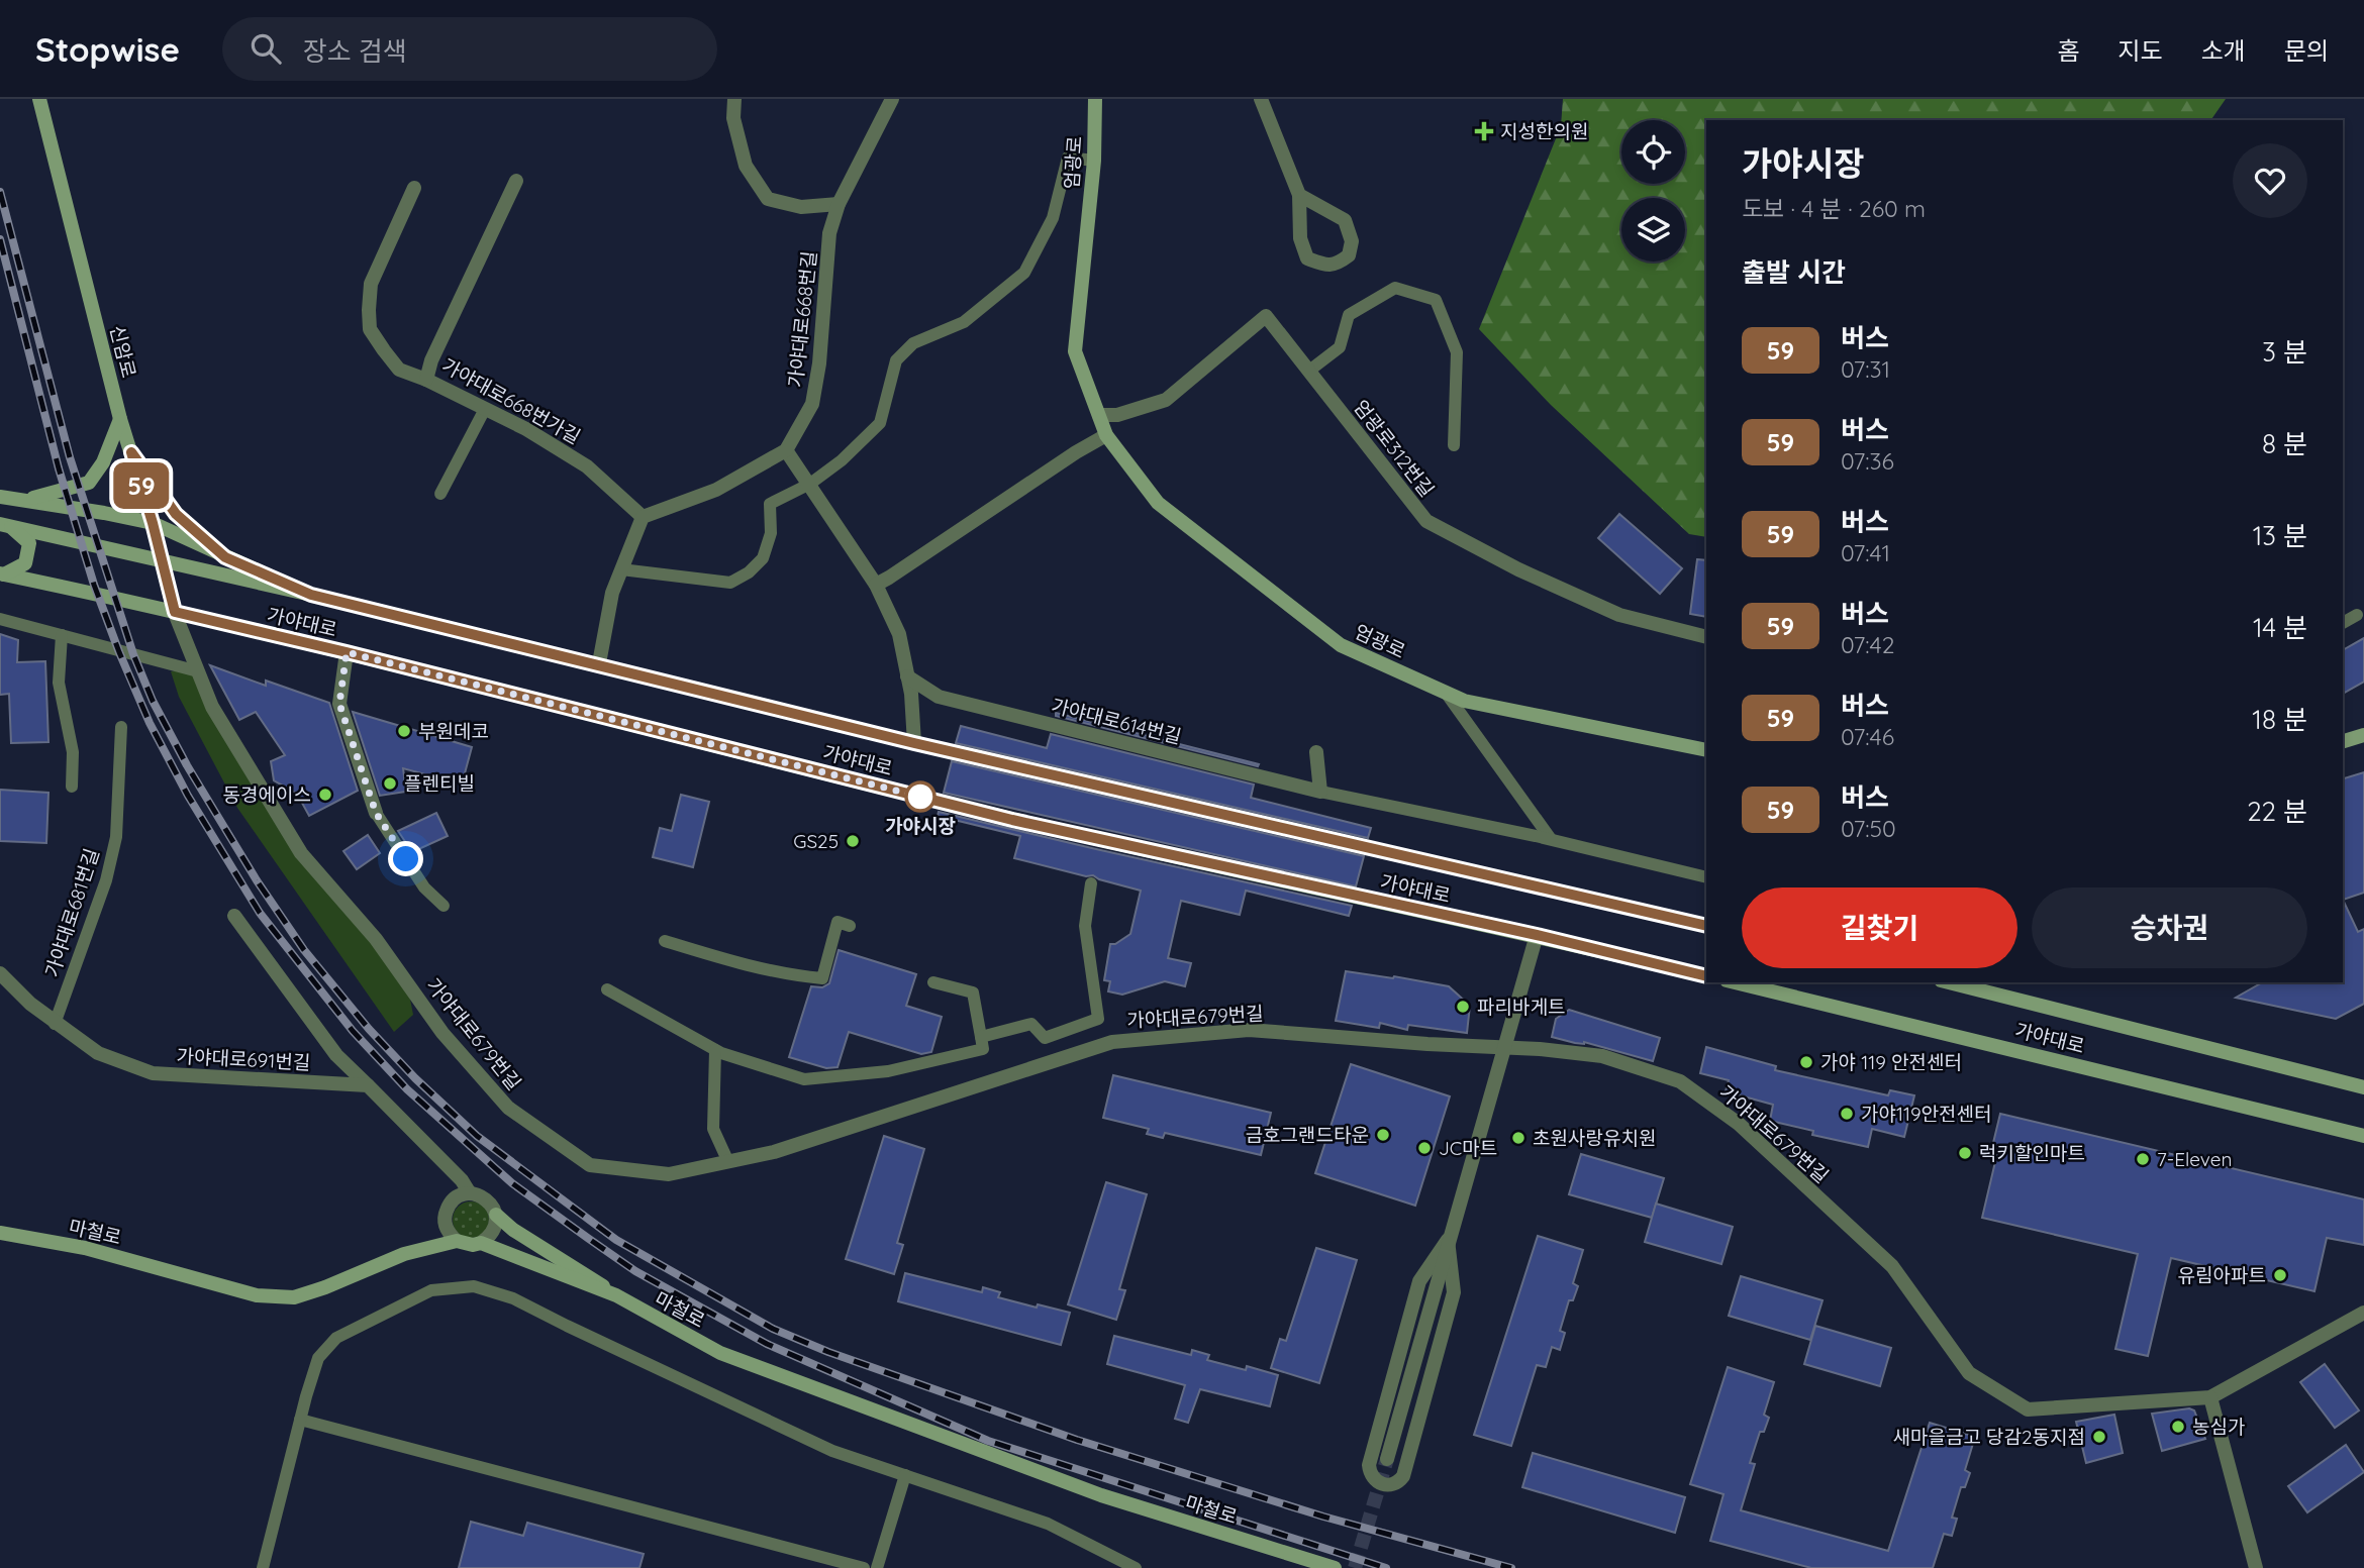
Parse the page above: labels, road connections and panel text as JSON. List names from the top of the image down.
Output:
{
  "streets": {
    "main road": [
      "엄광로",
      "신암로",
      "가야대로",
      "마철로"
    ],
    "street": [
      "가야대로668번길",
      "가야대로668번가길",
      "엄광로312번길",
      "가야대로614번길",
      "가야대로679번길",
      "가야대로691번길"
    ],
    "lane": ["가야대로681번길"]
  },
  "crossings": [
    ["엄광로", "엄광로312번길"],
    ["신암로", "가야대로"],
    ["신암로", "가야대로679번길"],
    ["가야대로", "가야대로679번길"],
    ["가야대로681번길", "가야대로691번길"]
  ],
  "places": {
    "health": ["지성한의원"],
    "other": [
      "부원데코",
      "플렌티빌",
      "동경에이스",
      "가야시장",
      "GS25",
      "파리바게트",
      "가야 119 안전센터",
      "가야119안전센터",
      "금호그랜드타운",
      "초원사랑유치원",
      "JC마트",
      "럭키할인마트",
      "7-Eleven",
      "유림아파트",
      "농심가",
      "새마을금고 당감2동지점"
    ]
  },
  "lines": ["bus line 59"],
  "page": {
    "header": "Stopwise",
    "search": "장소 검색",
    "nav": [
      "홈",
      "지도",
      "소개",
      "문의"
    ],
    "on_map": "59",
    "heading": [
      ["가야시장", "도보 · 4 분 · 260 m"],
      "출발 시간"
    ],
    "list": [
      {
        "mark": "59",
        "name": "버스",
        "note": "07:31",
        "value": "3 분"
      },
      {
        "mark": "59",
        "name": "버스",
        "note": "07:36",
        "value": "8 분"
      },
      {
        "mark": "59",
        "name": "버스",
        "note": "07:41",
        "value": "13 분"
      },
      {
        "mark": "59",
        "name": "버스",
        "note": "07:42",
        "value": "14 분"
      },
      {
        "mark": "59",
        "name": "버스",
        "note": "07:46",
        "value": "18 분"
      },
      {
        "mark": "59",
        "name": "버스",
        "note": "07:50",
        "value": "22 분"
      }
    ],
    "buttons": ["길찾기", "승차권"]
  }
}
